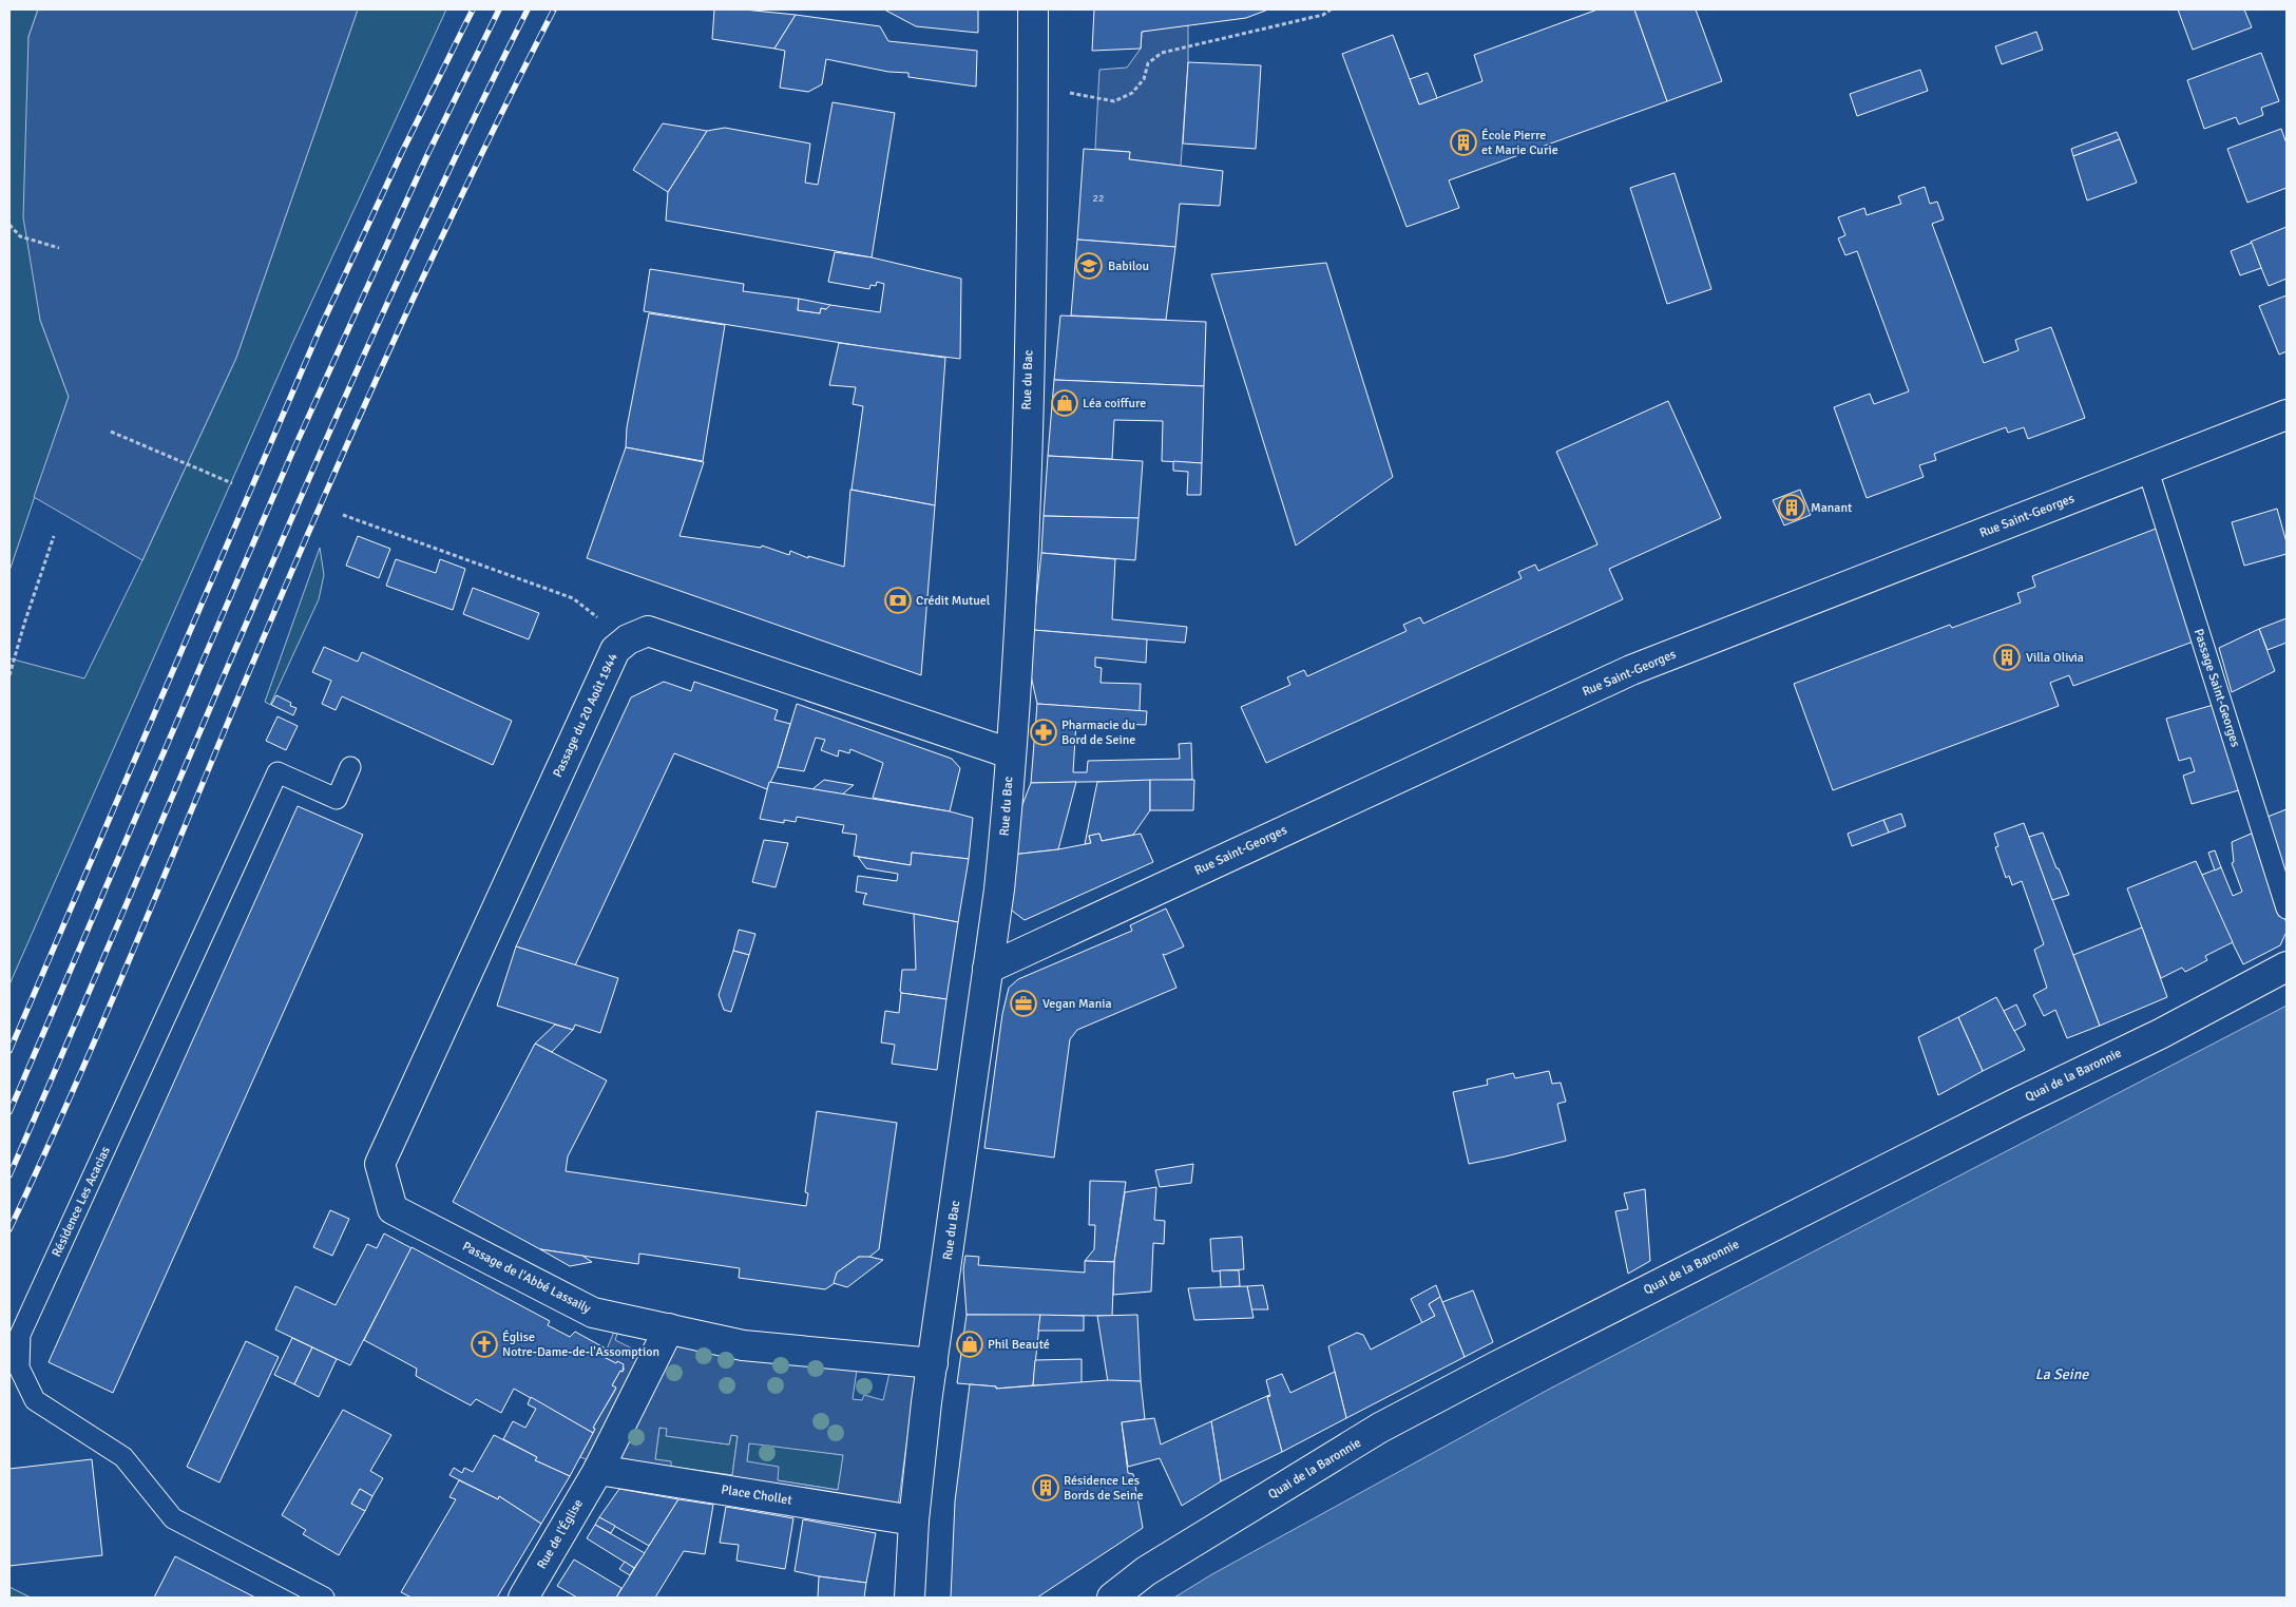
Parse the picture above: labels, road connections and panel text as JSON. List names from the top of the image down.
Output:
{
  "streets": {
    "street": [
      "Rue du Bac",
      "Rue Saint-Georges",
      "Passage du 20 Août 1944",
      "Quai de la Baronnie",
      "Passage de l'Abbé Lassaily",
      "Place Chollet",
      "Rue de l'Église"
    ],
    "lane": ["Passage Saint-Georges", "Résidence Les Acacias"]
  },
  "crossings": [
    ["Rue du Bac", "Rue Saint-Georges"],
    ["Rue du Bac", "Passage du 20 Août 1944"],
    ["Rue du Bac", "Passage de l'Abbé Lassaily"],
    ["Rue du Bac", "Place Chollet"],
    ["Rue Saint-Georges", "Passage Saint-Georges"],
    ["Passage du 20 Août 1944", "Passage de l'Abbé Lassaily"],
    ["Passage de l'Abbé Lassaily", "Rue de l'Église"],
    ["Place Chollet", "Rue de l'Église"]
  ],
  "water": ["La Seine"],
  "places": {
    "building": [
      "École Pierre et Marie Curie",
      "Manant",
      "Villa Olivia",
      "Résidence Les Bords de Seine"
    ],
    "school or university": ["Babilou"],
    "shop": ["Léa coiffure", "Phil Beauté"],
    "bank": ["Crédit Mutuel"],
    "pharmacy": ["Pharmacie du Bord de Seine"],
    "office": ["Vegan Mania"],
    "church": ["Église Notre-Dame-de-l'Assomption"]
  },
  "house_numbers": ["22"]
}
